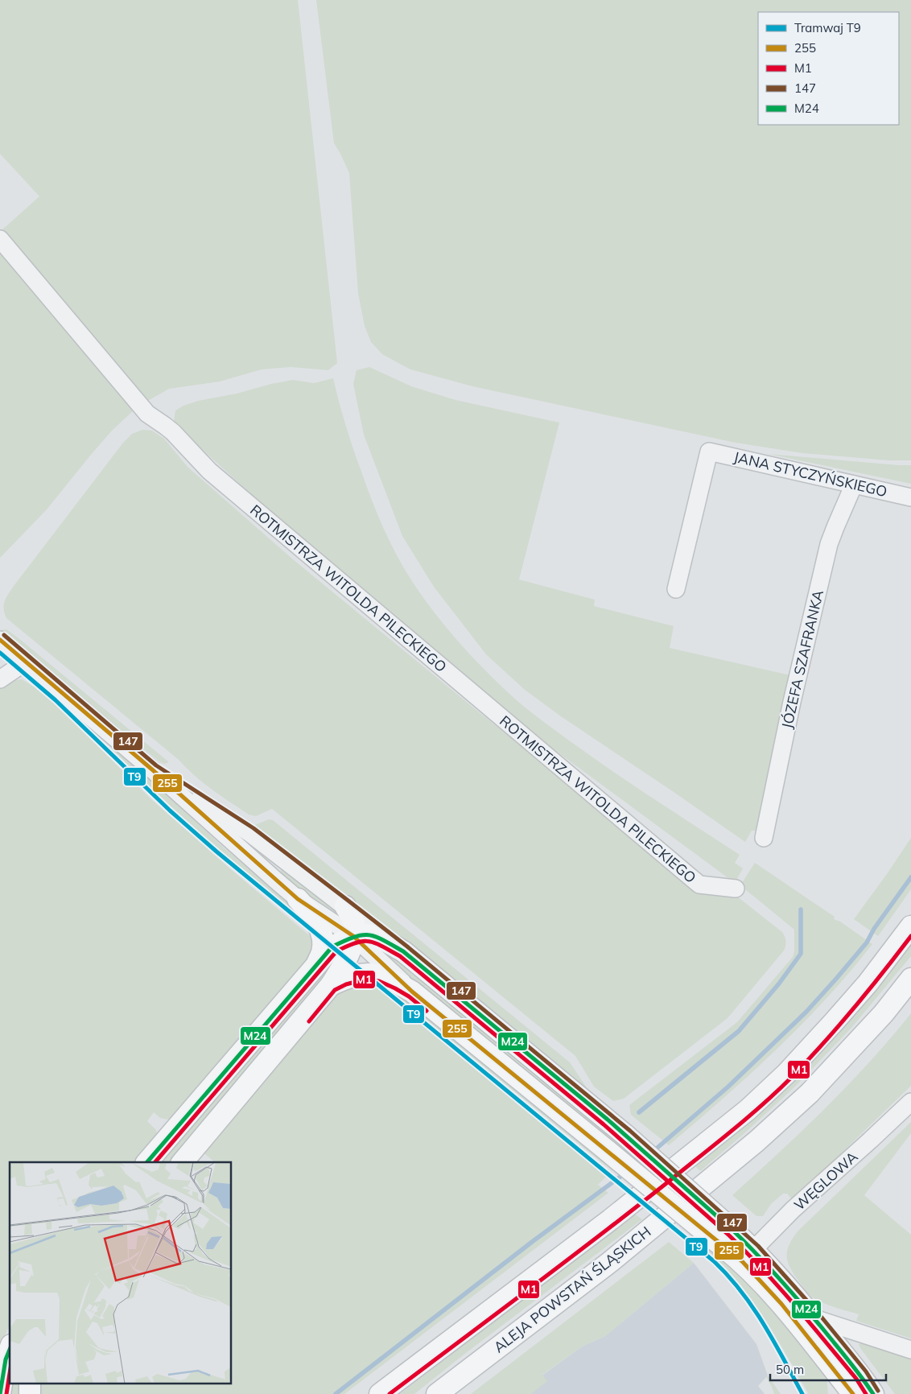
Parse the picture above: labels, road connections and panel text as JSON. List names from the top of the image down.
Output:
{
  "streets": {
    "main road": ["ALEJA POWSTAŃ ŚLĄSKICH"],
    "street": [
      "JANA STYCZYŃSKIEGO",
      "ROTMISTRZA WITOLDA PILECKIEGO",
      "JÓZEFA SZAFRANKA",
      "WĘGLOWA"
    ]
  },
  "crossings": [
    ["JANA STYCZYŃSKIEGO", "JÓZEFA SZAFRANKA"]
  ],
  "lines": [
    "transit line 147",
    "transit line 255",
    "tram line T9",
    "transit line M24",
    "transit line M1"
  ],
  "legend": [
    "Tramwaj T9",
    "255",
    "M1",
    "147",
    "M24"
  ],
  "scale_bar": "50 m"
}
